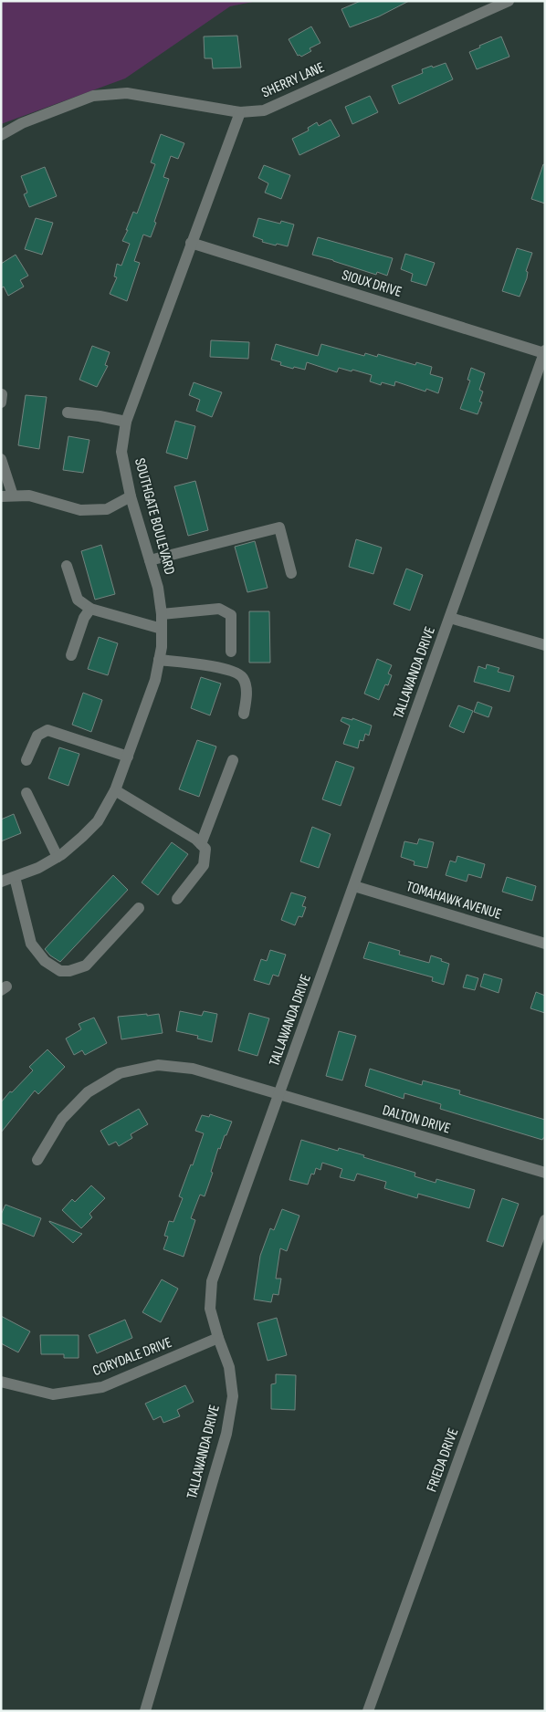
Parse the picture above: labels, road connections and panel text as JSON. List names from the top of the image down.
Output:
{
  "streets": {
    "street": [
      "SHERRY LANE",
      "SIOUX DRIVE",
      "SOUTHGATE BOULEVARD",
      "TALLAWANDA DRIVE",
      "TOMAHAWK AVENUE",
      "DALTON DRIVE",
      "CORYDALE DRIVE",
      "FRIEDA DRIVE"
    ]
  },
  "crossings": [
    ["SHERRY LANE", "SOUTHGATE BOULEVARD"],
    ["SIOUX DRIVE", "SOUTHGATE BOULEVARD"],
    ["SIOUX DRIVE", "TALLAWANDA DRIVE"],
    ["TALLAWANDA DRIVE", "TOMAHAWK AVENUE"],
    ["TALLAWANDA DRIVE", "DALTON DRIVE"],
    ["TALLAWANDA DRIVE", "CORYDALE DRIVE"]
  ]
}
